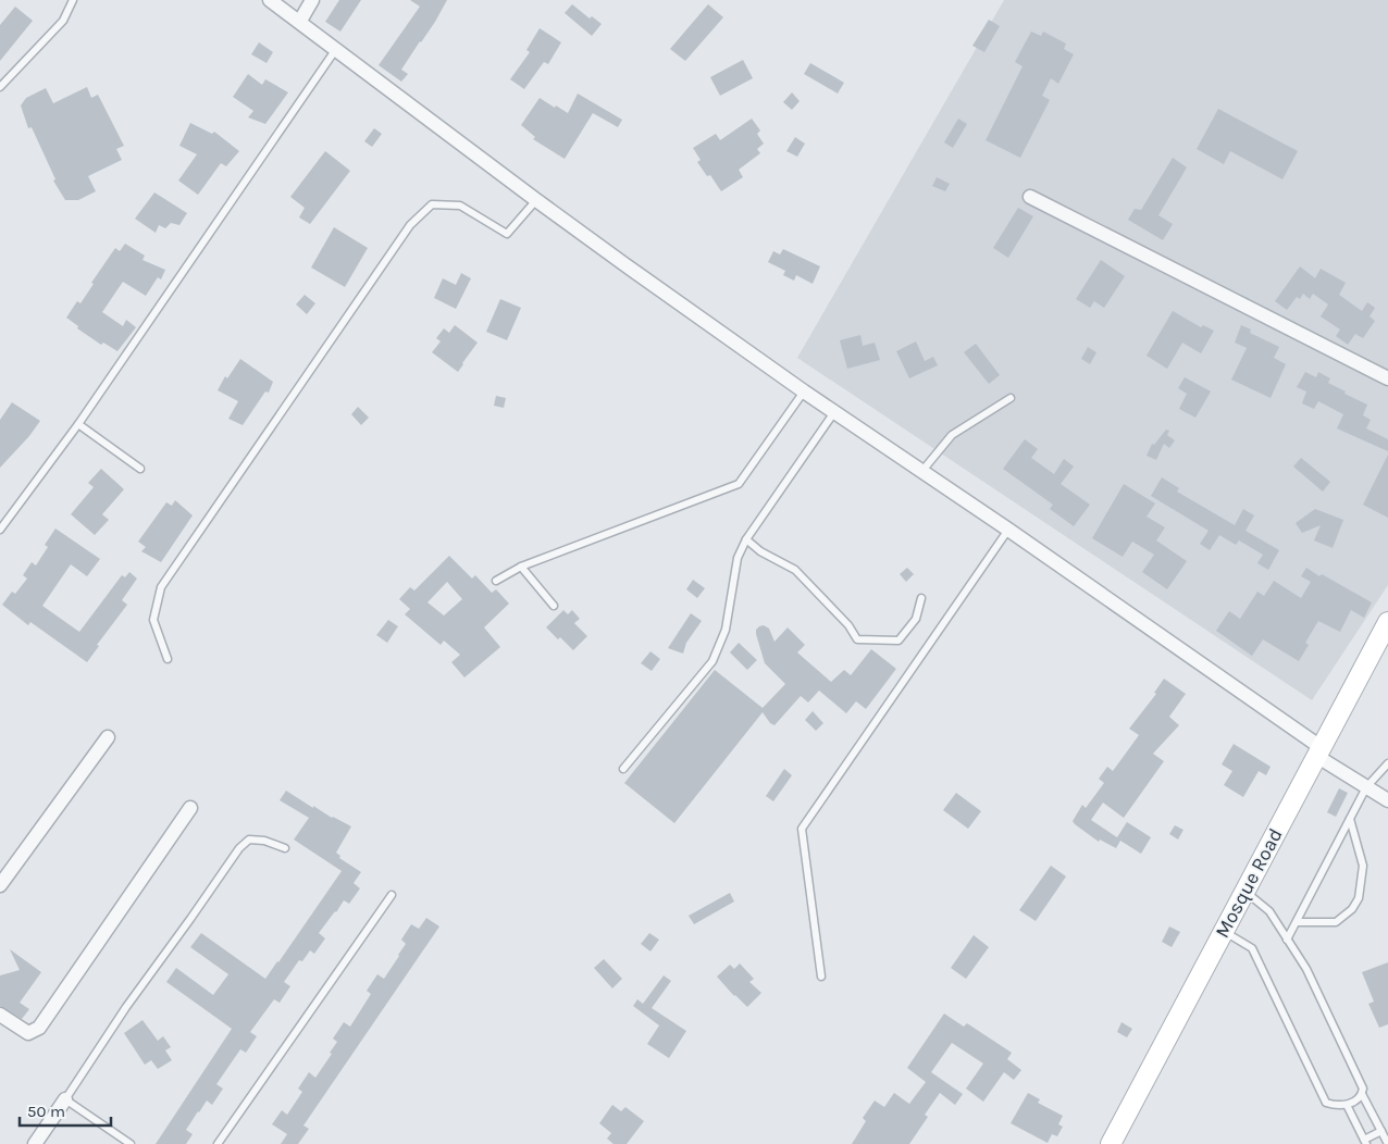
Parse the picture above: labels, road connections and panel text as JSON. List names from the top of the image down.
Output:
{
  "streets": {
    "street": ["Mosque Road"]
  },
  "scale_bar": "50 m"
}
